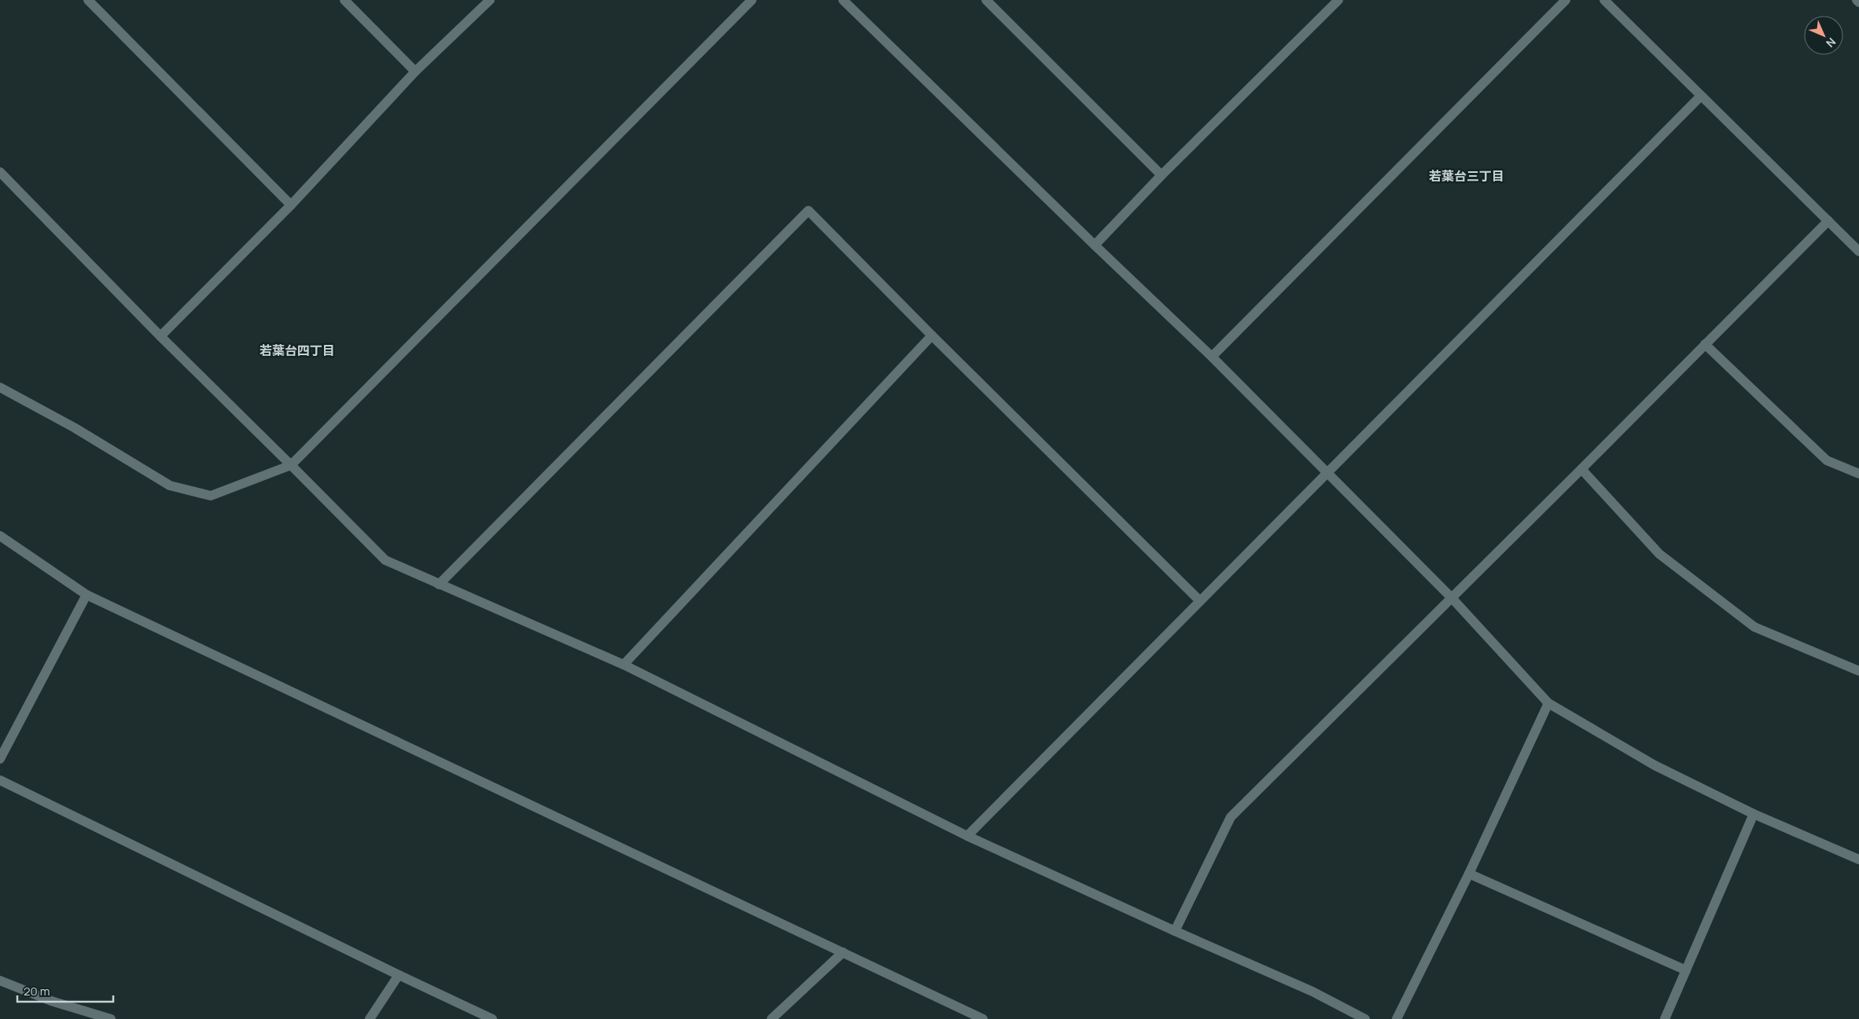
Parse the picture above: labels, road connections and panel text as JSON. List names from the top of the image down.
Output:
{
  "districts": ["若葉台三丁目", "若葉台四丁目"],
  "scale_bar": "20 m",
  "north": "bottom right"
}
